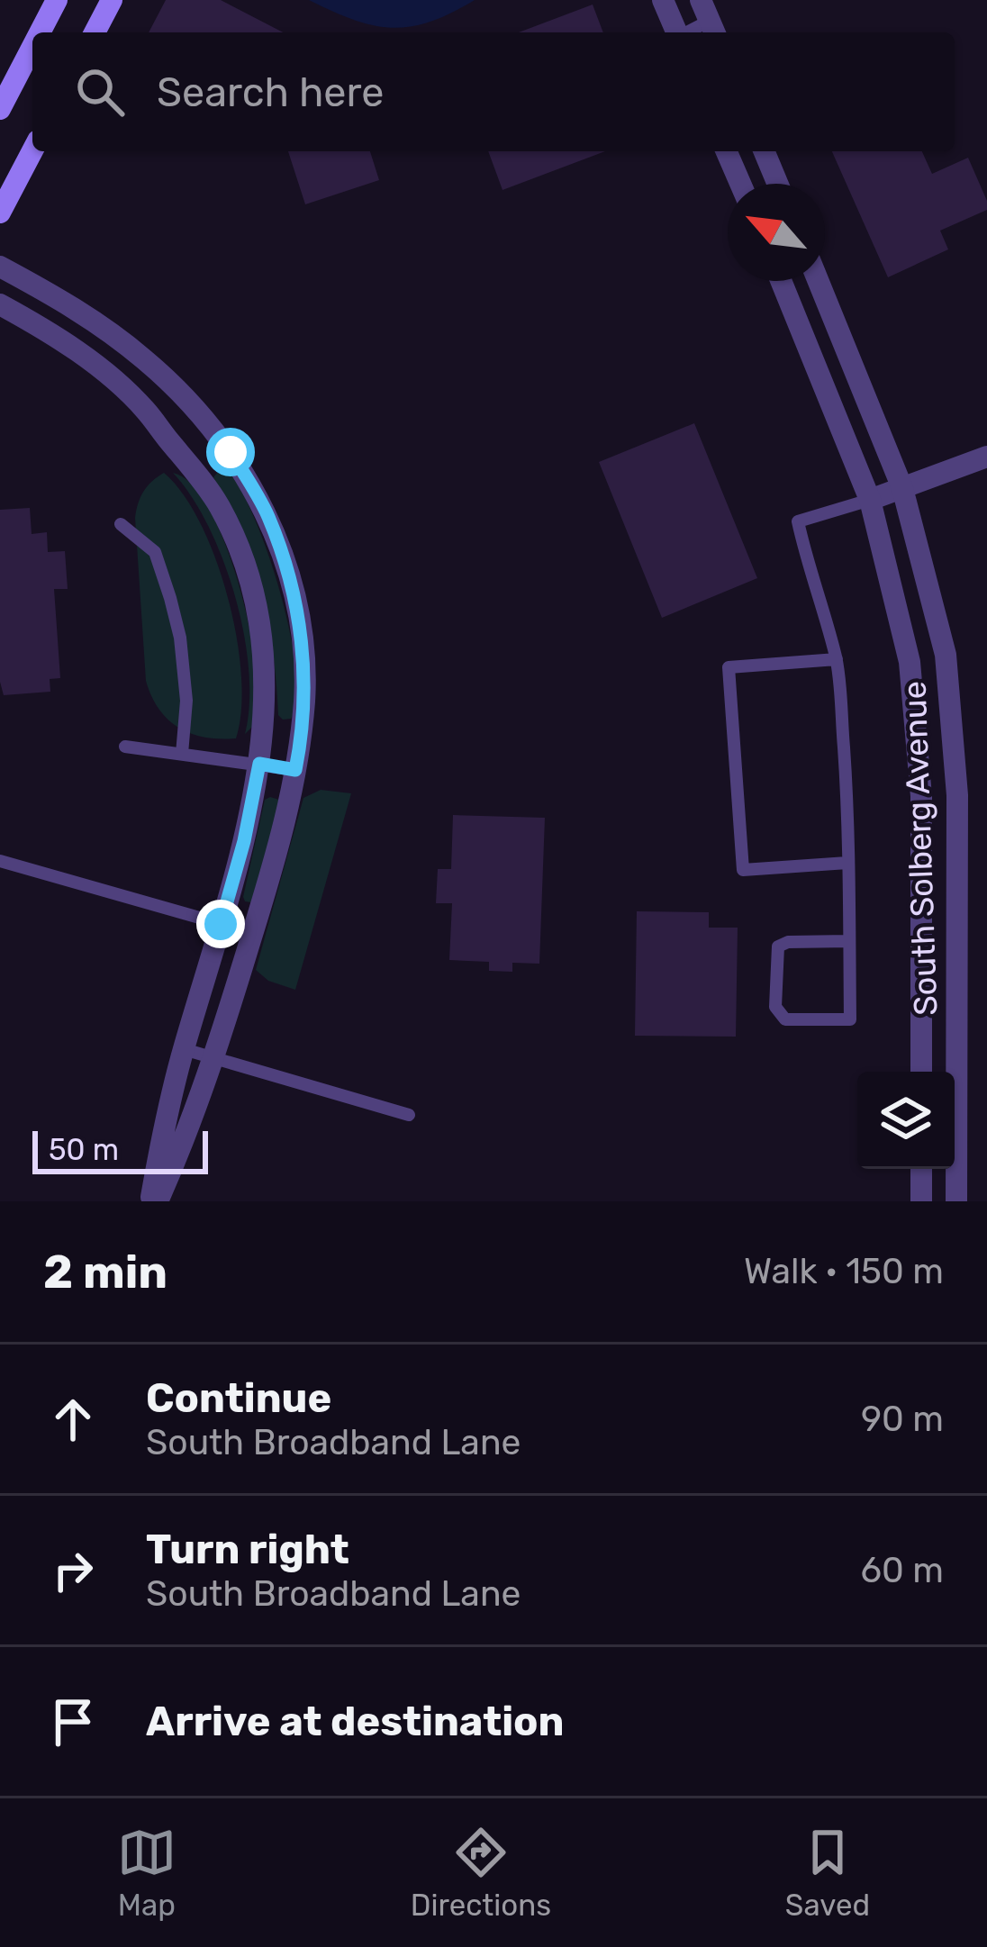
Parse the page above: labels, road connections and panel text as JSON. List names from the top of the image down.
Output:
{
  "streets": {
    "street": ["South Solberg Avenue"]
  },
  "scale_bar": "50 m",
  "north": "top left",
  "page": {
    "search": "Search here",
    "scale": "50 m",
    "heading": ["2 min", "Walk · 150 m"],
    "list": [
      ["Continue", "South Broadband Lane", "90 m"],
      ["Turn right", "South Broadband Lane", "60 m"],
      "Arrive at destination"
    ],
    "nav": ["Map", "Directions", "Saved"]
  }
}
